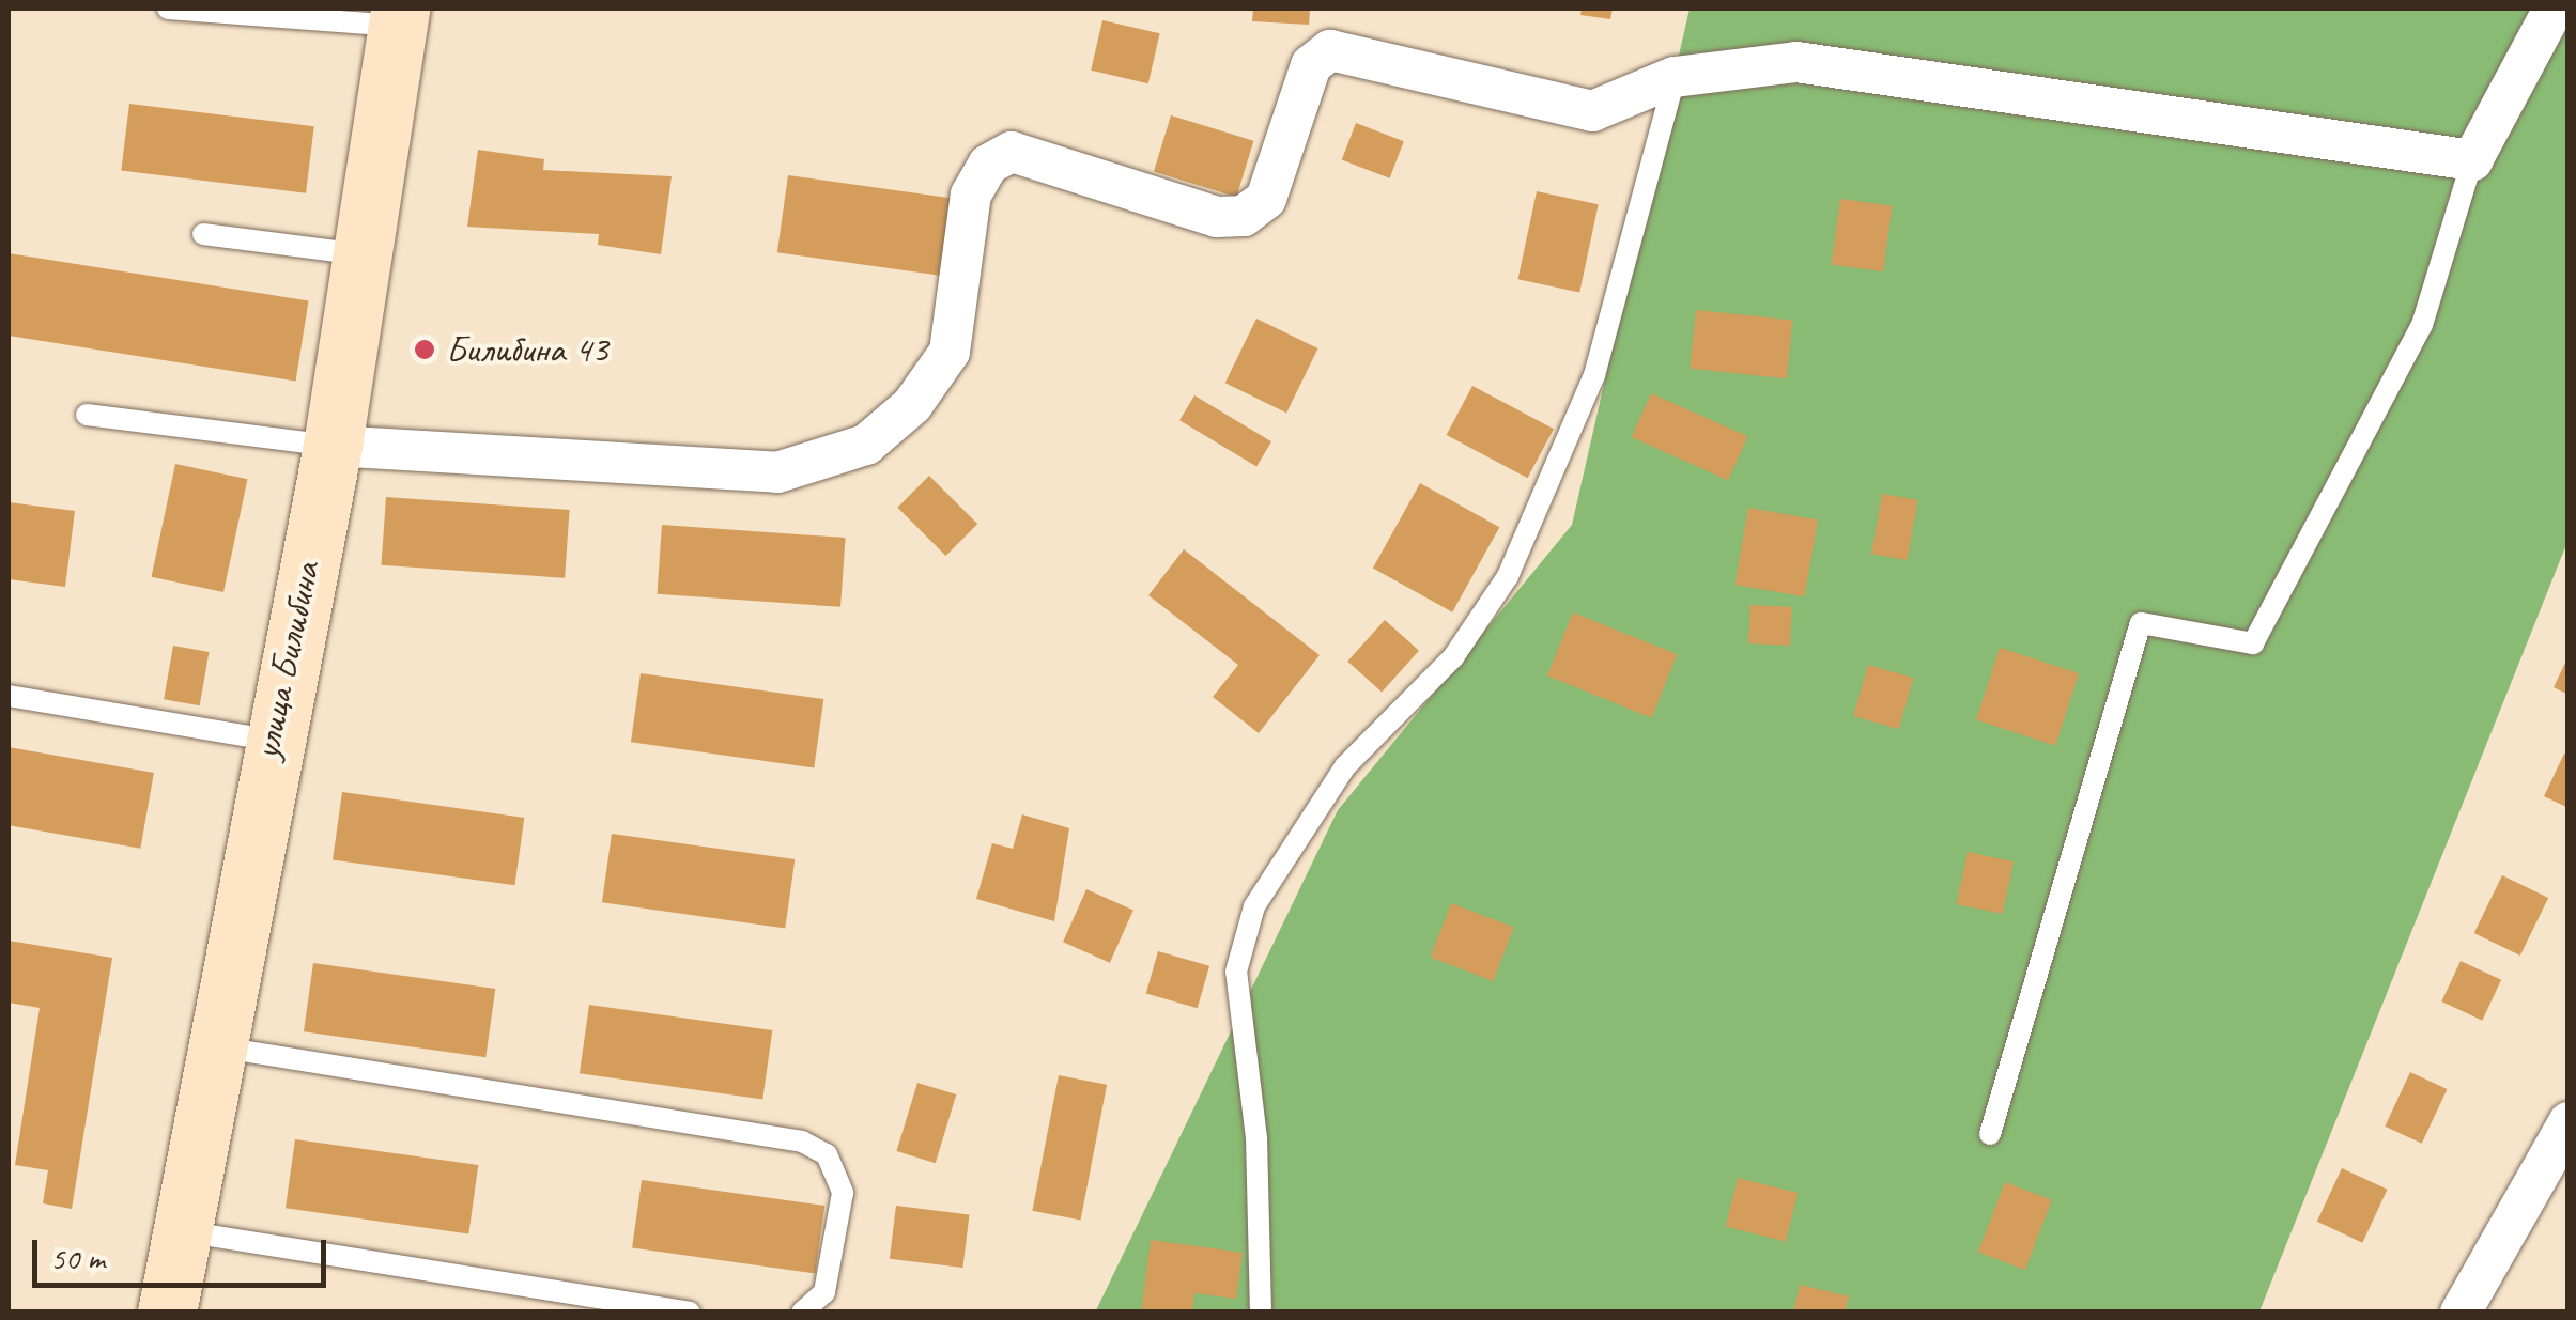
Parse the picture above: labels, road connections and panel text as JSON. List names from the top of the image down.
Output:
{
  "streets": {
    "main road": ["улица Билибина"]
  },
  "places": ["Билибина 43"],
  "scale_bar": "50 m"
}
